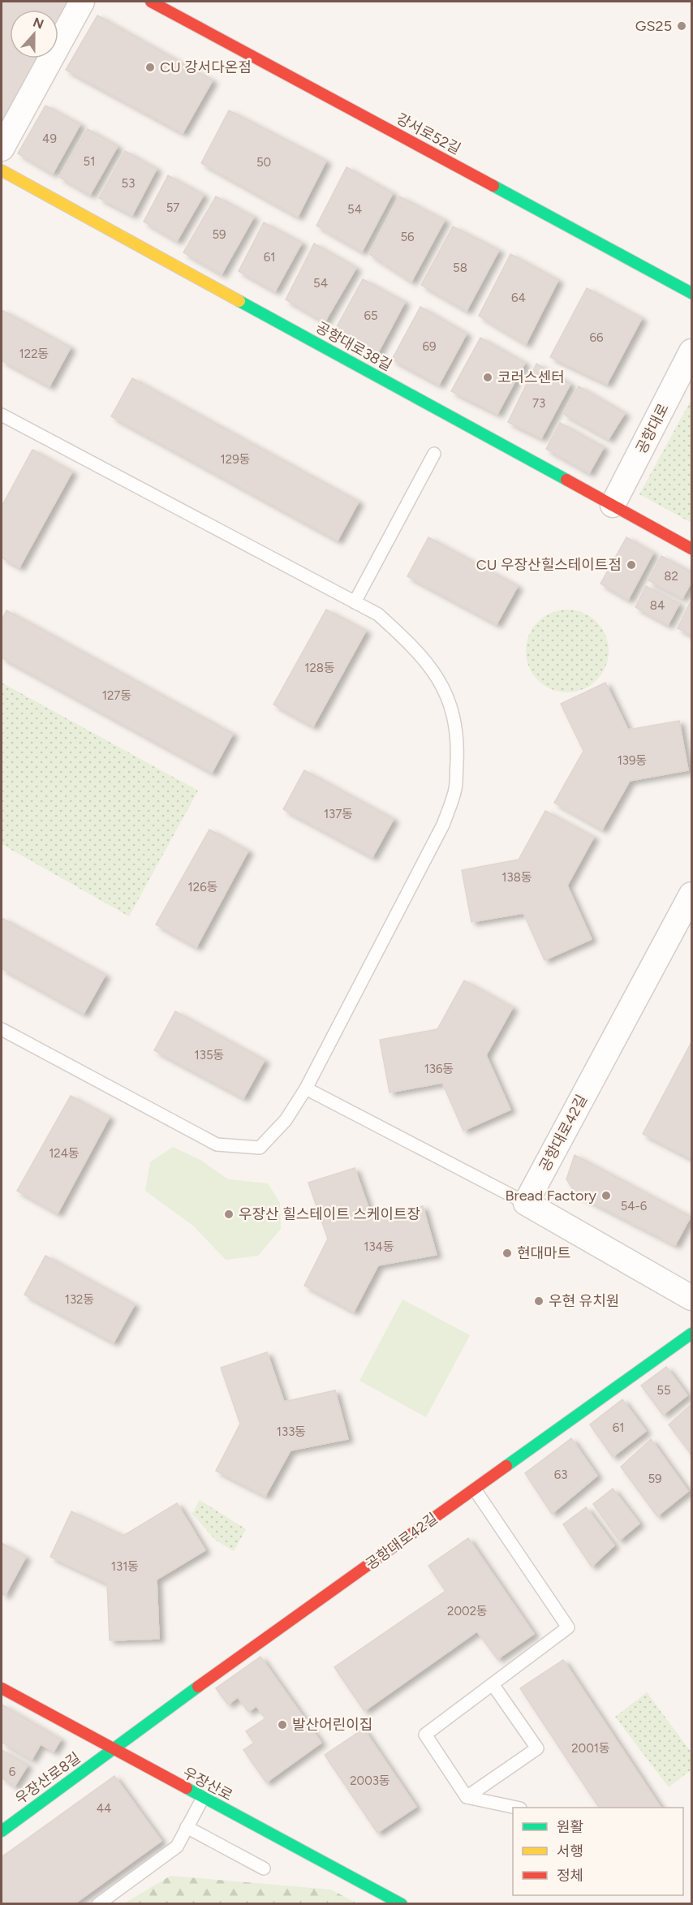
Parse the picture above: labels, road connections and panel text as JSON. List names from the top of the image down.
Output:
{
  "streets": {
    "street": [
      "강서로52길",
      "공항대로38길",
      "공항대로",
      "공항대로42길",
      "우장산로8길",
      "우장산로"
    ]
  },
  "crossings": [
    ["공항대로38길", "공항대로"],
    ["공항대로42길", "우장산로8길"],
    ["공항대로42길", "우장산로"],
    ["우장산로8길", "우장산로"]
  ],
  "places": [
    "GS25",
    "CU 강서다온점",
    "코러스센터",
    "CU 우장산힐스테이트점",
    "Bread Factory",
    "우장산 힐스테이트 스케이트장",
    "현대마트",
    "우현 유치원",
    "발산어린이집"
  ],
  "house_numbers": [
    "49",
    "51",
    "50",
    "53",
    "57",
    "54",
    "59",
    "56",
    "61",
    "58",
    "54",
    "64",
    "65",
    "66",
    "69",
    "122동",
    "73",
    "129동",
    "82",
    "84",
    "128동",
    "127동",
    "139동",
    "137동",
    "138동",
    "126동",
    "135동",
    "136동",
    "124동",
    "54-6",
    "134동",
    "132동",
    "55",
    "61",
    "133동",
    "63",
    "59",
    "131동",
    "2002동",
    "2001동",
    "6",
    "2003동",
    "44"
  ],
  "legend": ["원활", "서행", "정체"],
  "north": "top"
}
